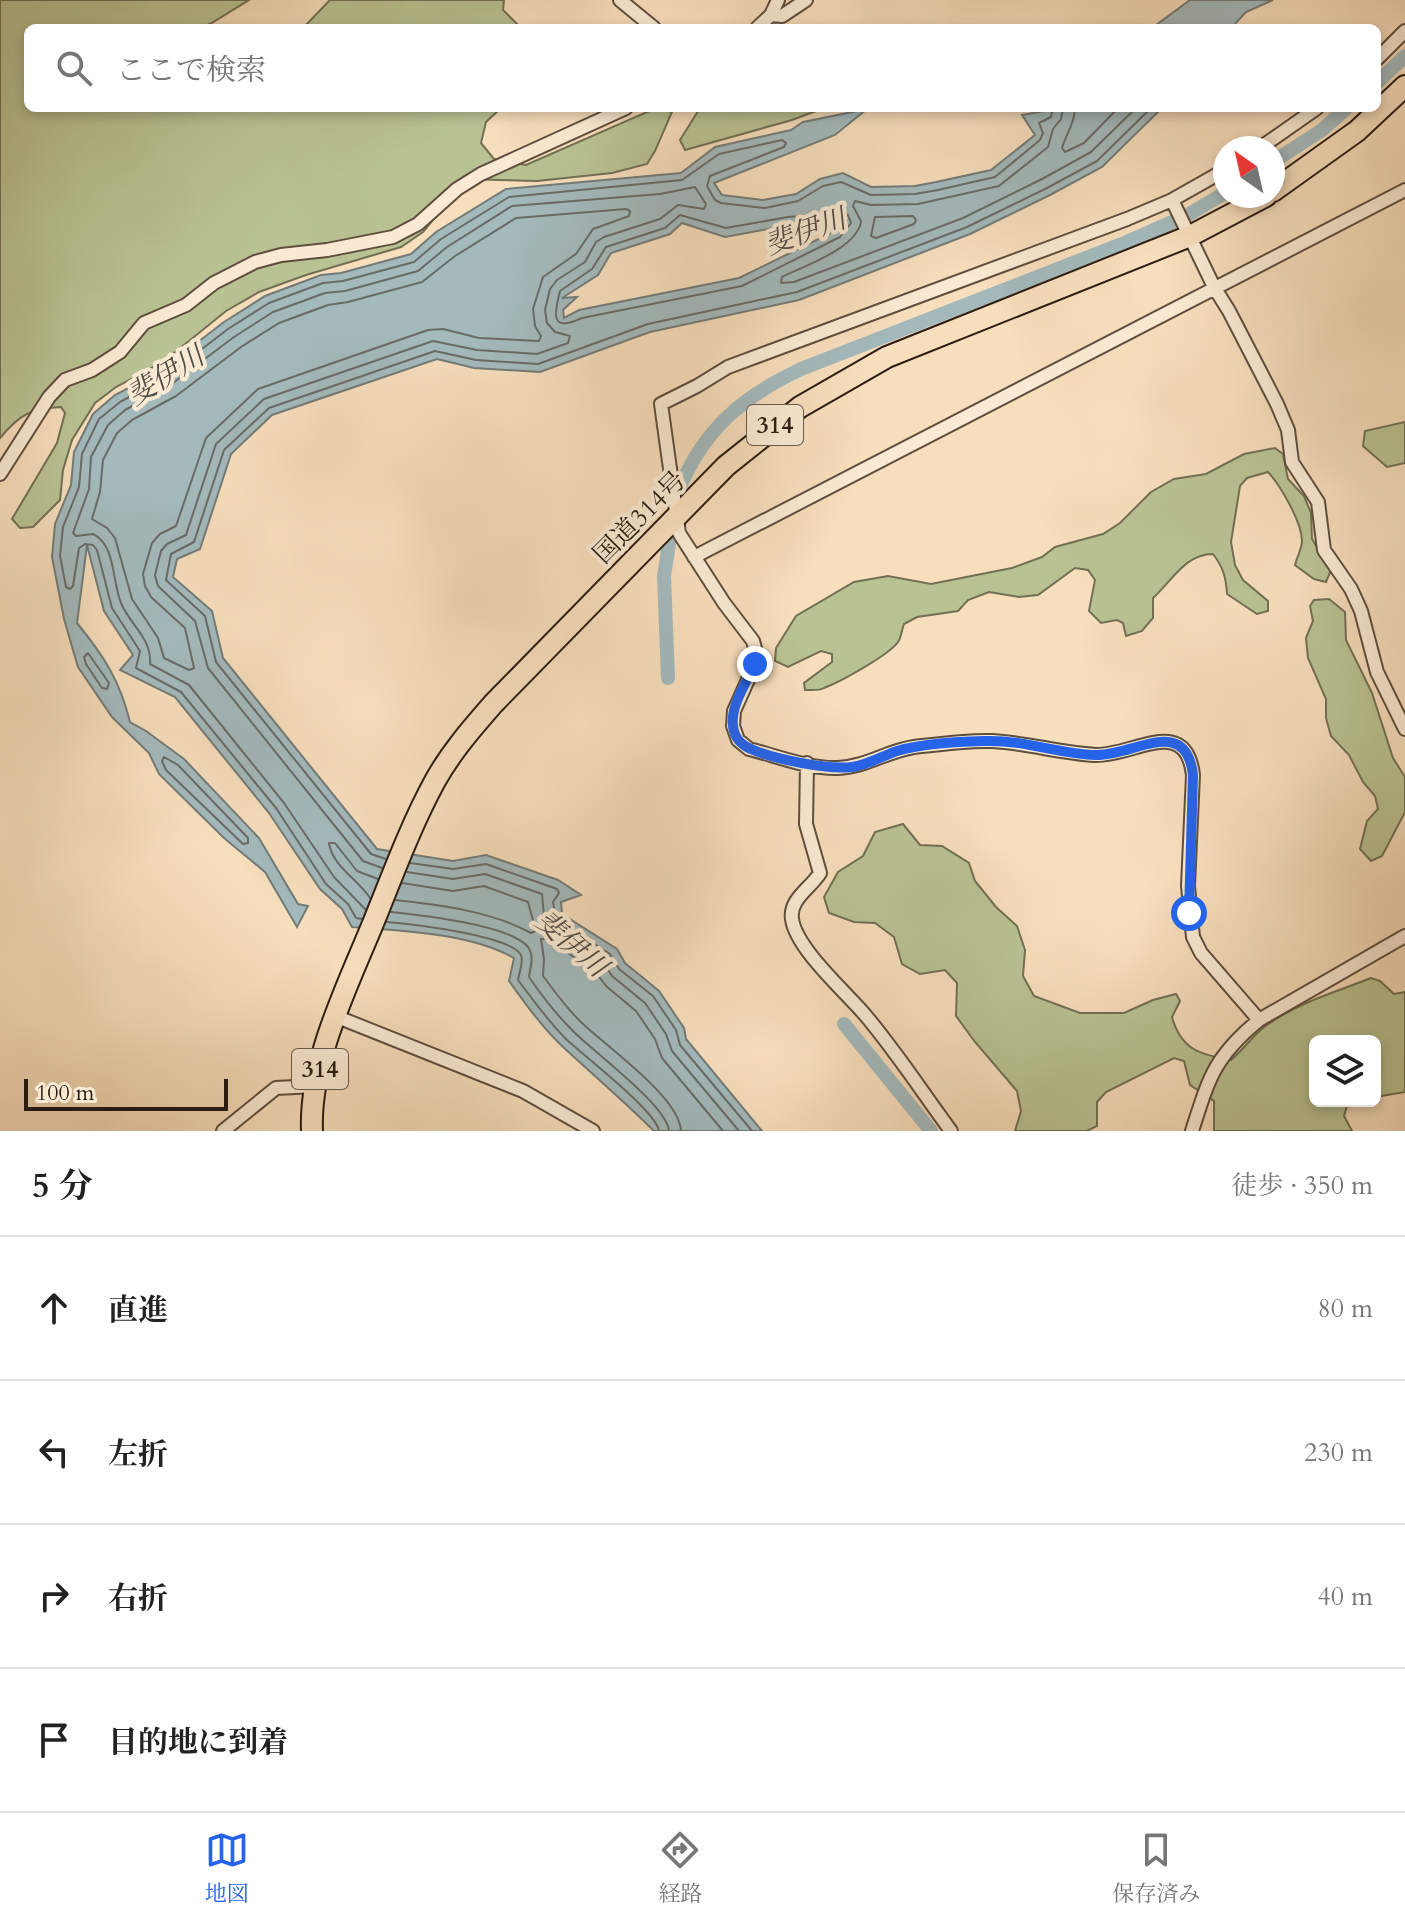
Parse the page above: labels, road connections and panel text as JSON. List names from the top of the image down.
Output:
{
  "streets": {
    "highway": ["314", "国道314号"]
  },
  "water": ["斐伊川"],
  "scale_bar": "100 m",
  "north": "top left",
  "page": {
    "search": "ここで検索",
    "scale": "100 m",
    "heading": ["5 分", "徒歩 · 350 m"],
    "list": [
      ["直進", "80 m"],
      ["左折", "230 m"],
      ["右折", "40 m"],
      "目的地に到着"
    ],
    "nav": ["地図", "経路", "保存済み"]
  }
}
